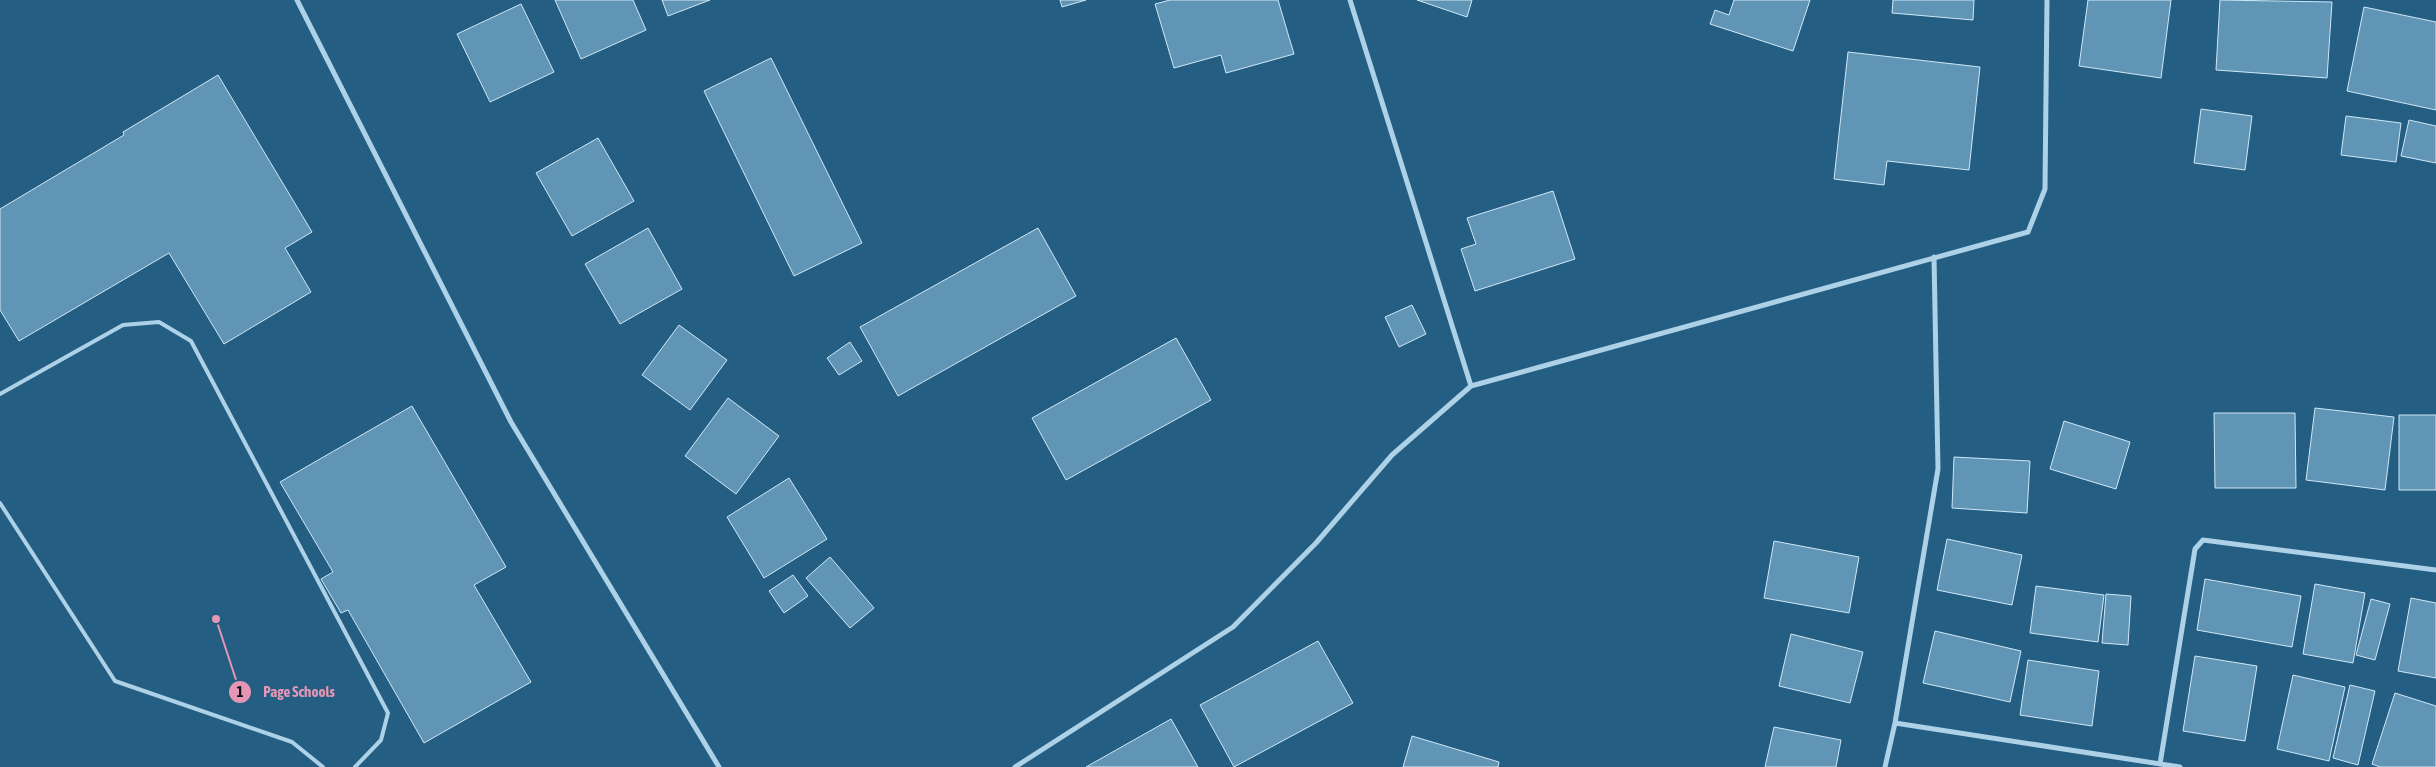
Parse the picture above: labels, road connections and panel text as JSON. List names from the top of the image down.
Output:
{
  "places": ["Page Schools"]
}
